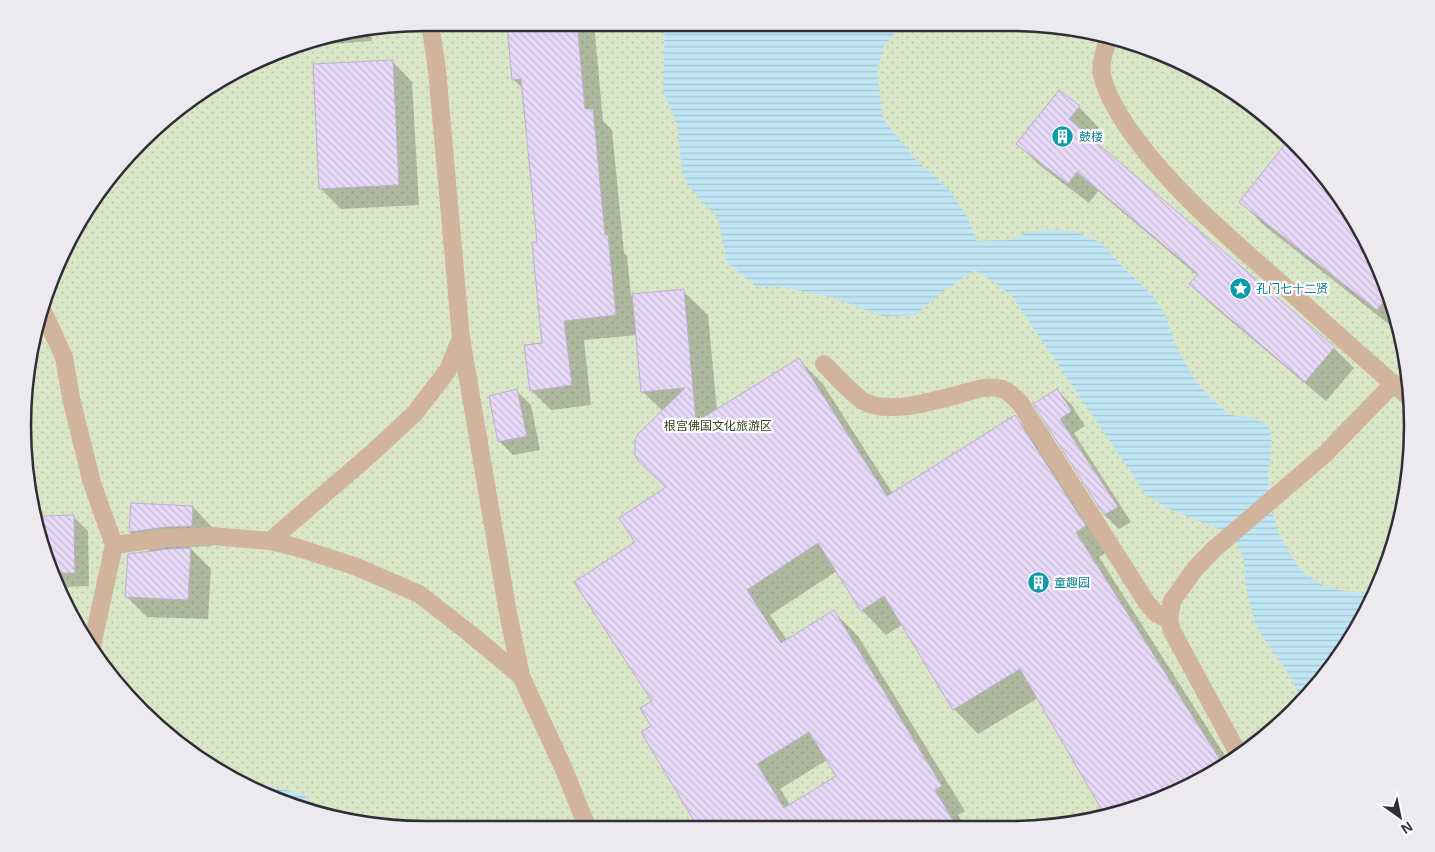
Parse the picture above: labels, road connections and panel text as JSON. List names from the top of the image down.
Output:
{
  "parks": ["根宫佛国文化旅游区"],
  "places": {
    "building": ["鼓楼", "童趣园"],
    "place": ["孔门七十二贤"]
  },
  "north": "bottom right"
}
